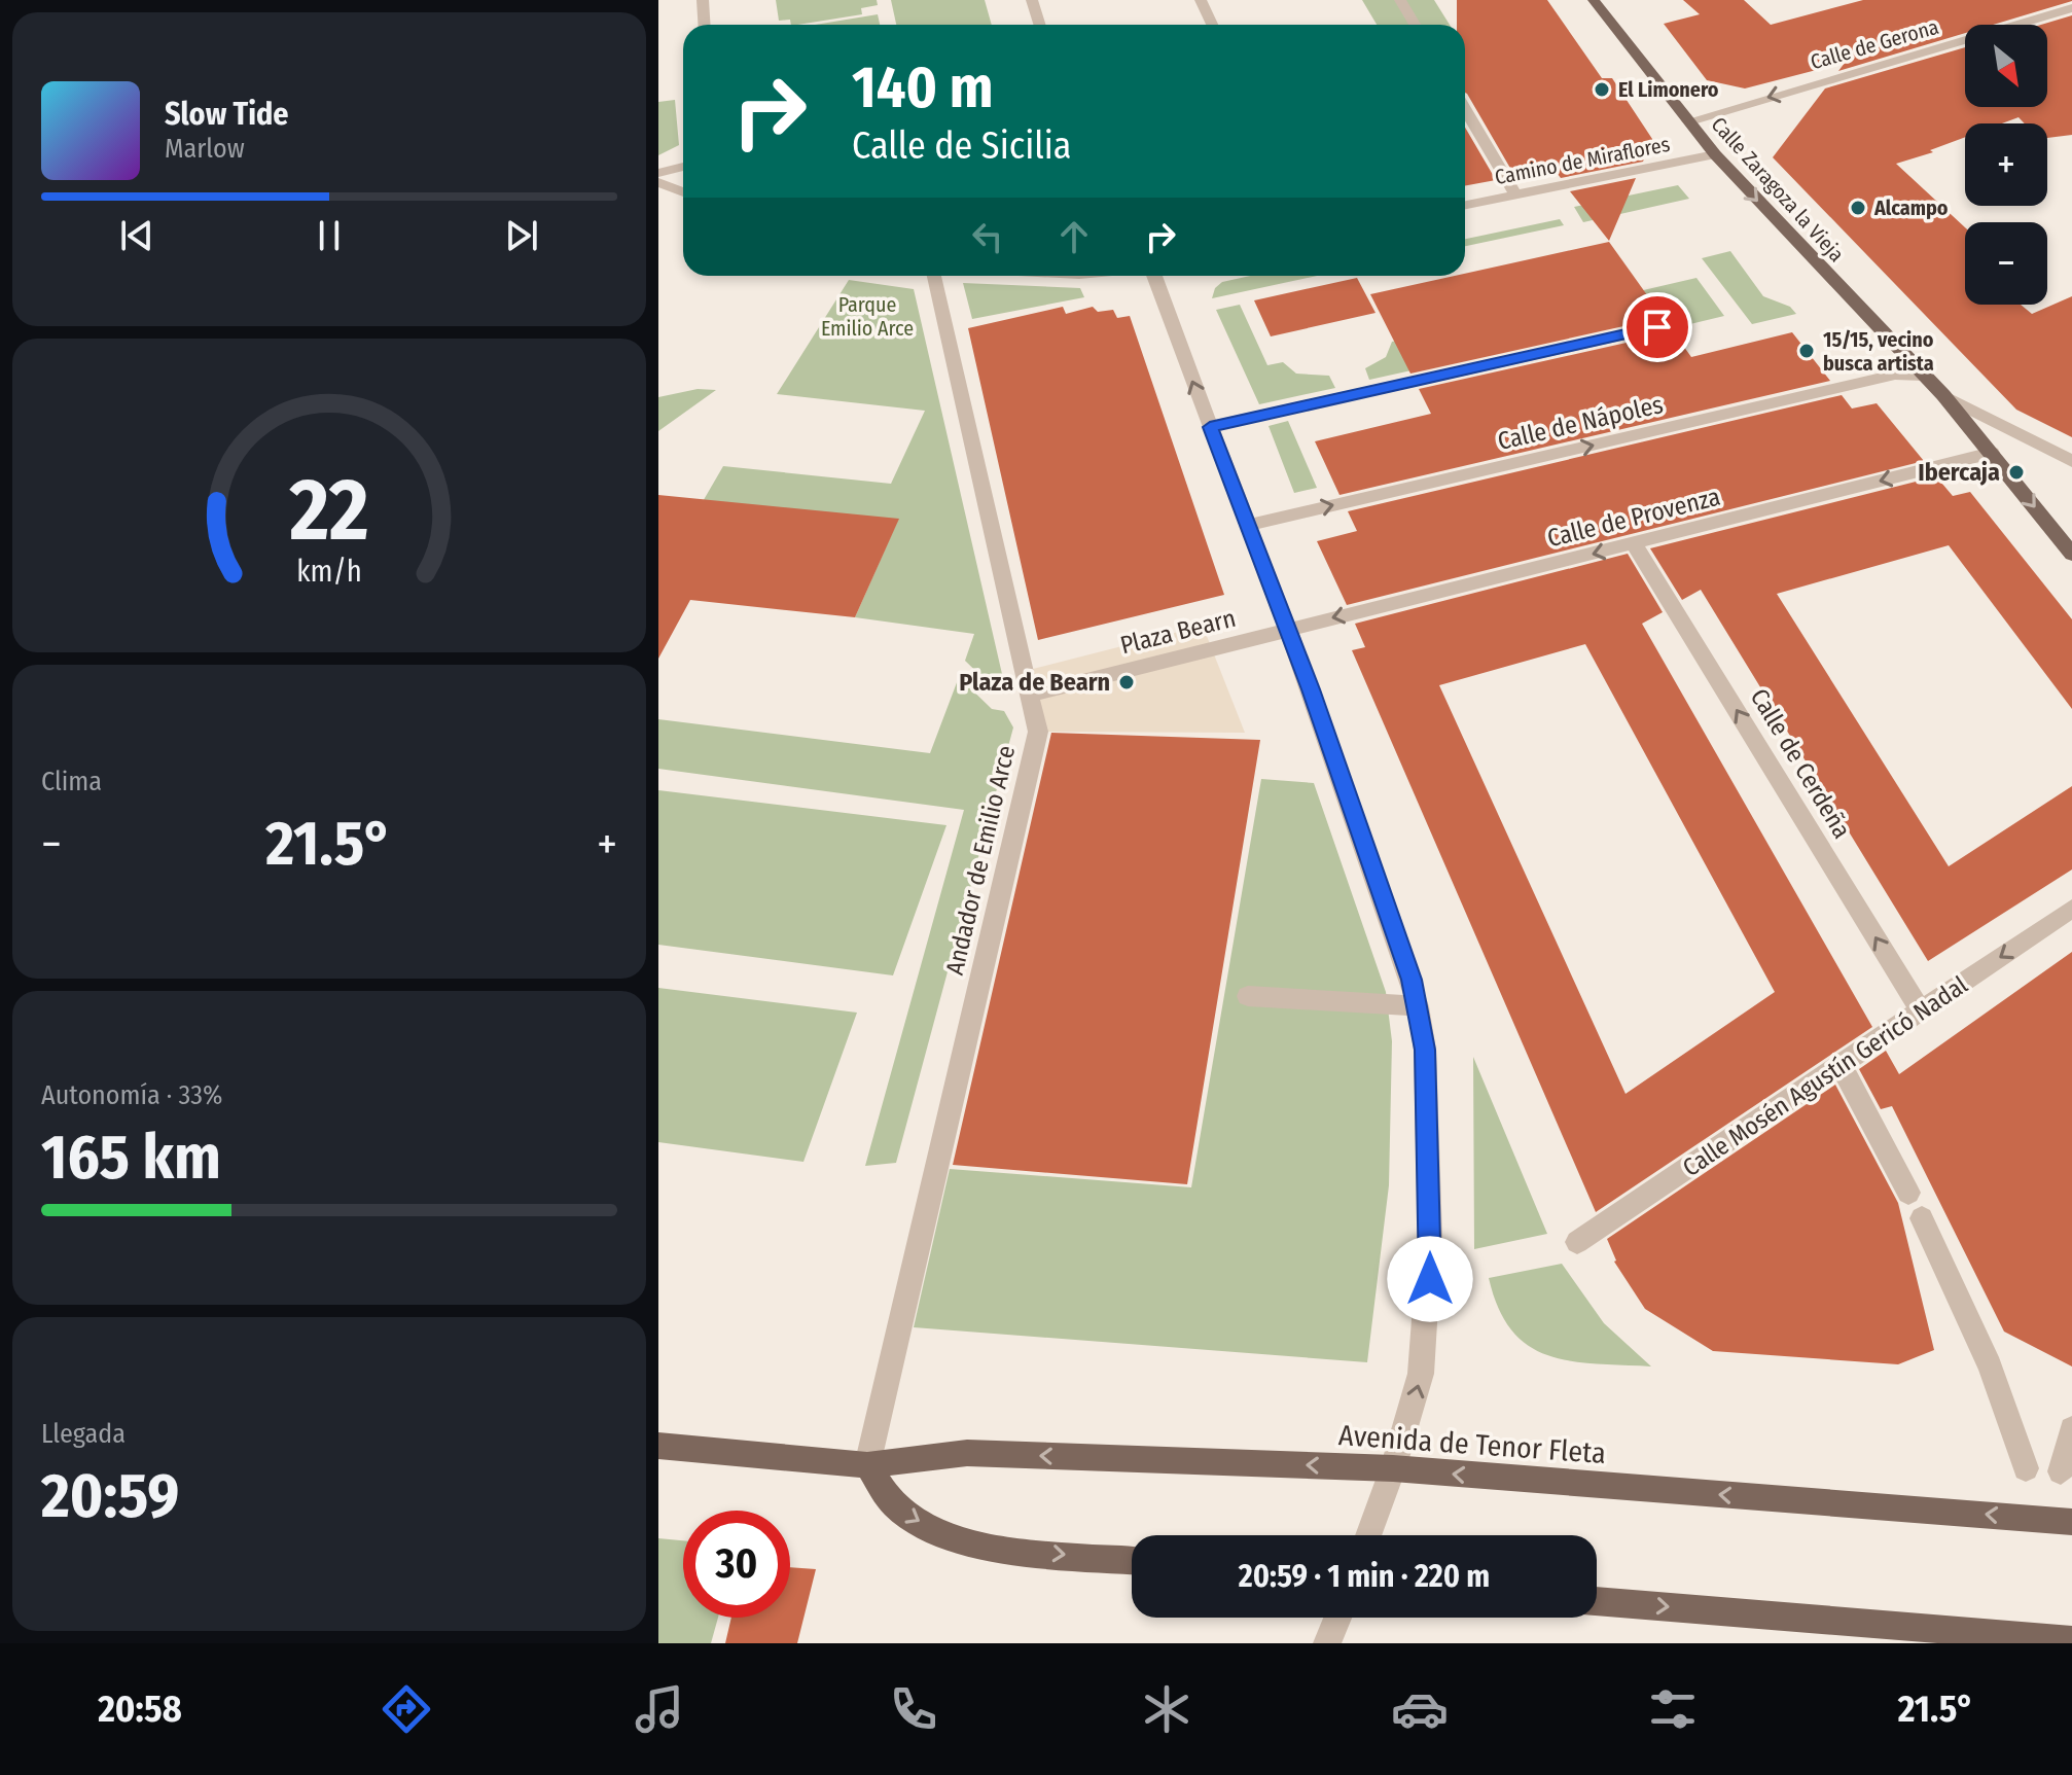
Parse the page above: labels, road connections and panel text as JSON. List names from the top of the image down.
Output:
{
  "streets": {
    "main road": ["Calle Zaragoza la Vieja", "Avenida de Tenor Fleta"],
    "street": [
      "Calle de Gerona",
      "Camino de Miraflores",
      "Calle de Nápoles",
      "Calle de Provenza",
      "Plaza Bearn",
      "Calle de Cerdeña",
      "Andador de Emilio Arce",
      "Calle Mosén Agustín Gericó Nadal"
    ]
  },
  "crossings": [
    ["Calle de Gerona", "Calle Zaragoza la Vieja"],
    ["Camino de Miraflores", "Calle Zaragoza la Vieja"],
    ["Calle Zaragoza la Vieja", "Calle de Nápoles"],
    ["Calle Zaragoza la Vieja", "Calle de Provenza"],
    ["Calle de Provenza", "Plaza Bearn"],
    ["Calle de Provenza", "Calle de Cerdeña"],
    ["Plaza Bearn", "Andador de Emilio Arce"],
    ["Calle de Cerdeña", "Calle Mosén Agustín Gericó Nadal"],
    ["Andador de Emilio Arce", "Avenida de Tenor Fleta"]
  ],
  "one_way": [
    "Calle de Gerona",
    "Calle Zaragoza la Vieja",
    "Calle de Provenza",
    "Calle de Cerdeña"
  ],
  "parks": ["Parque Emilio Arce"],
  "places": [
    "El Limonero",
    "Alcampo",
    "15/15, vecino busca artista",
    "Ibercaja",
    "Plaza de Bearn"
  ],
  "north": "bottom right",
  "page": {
    "map_buttons": ["+", "−"],
    "turn": ["140 m", "Calle de Sicilia"],
    "song": ["Slow Tide", "Marlow"],
    "tile": [
      "Clima",
      ["Autonomía · 33%", "165 km"],
      ["Llegada", "20:59"]
    ],
    "heat": ["−", "21.5°", "+"],
    "limit": "30",
    "trip": "20:59 · 1 min · 220 m",
    "tabs": ["20:58", "21.5°"],
    "gauge": ["22", "km/h"]
  }
}
